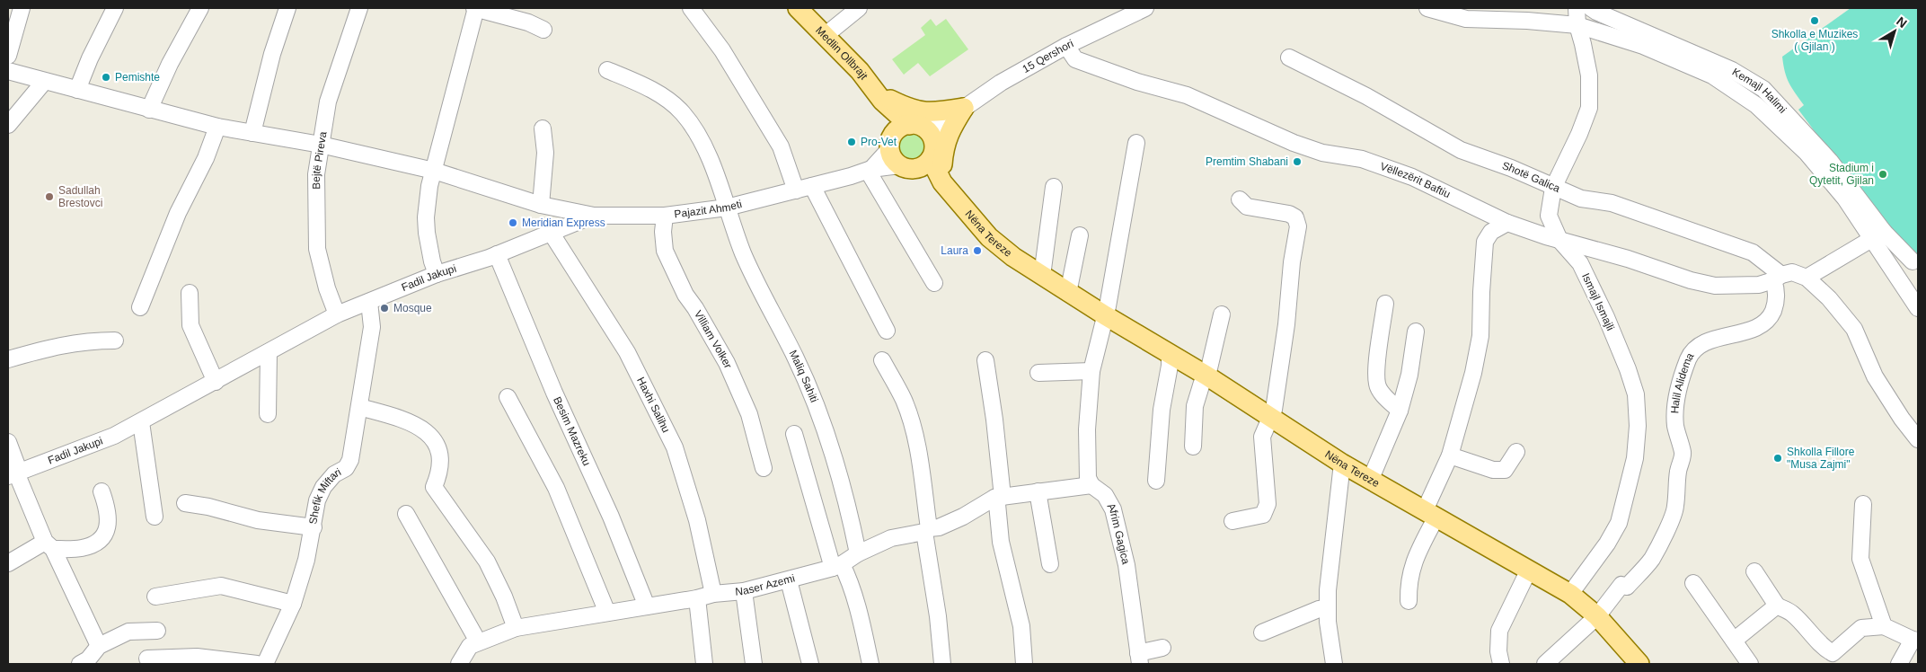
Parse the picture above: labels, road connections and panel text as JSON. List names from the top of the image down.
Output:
{
  "streets": {
    "main road": ["Medlin Ollbrajt", "Nëna Tereze"],
    "street": [
      "15 Qershori",
      "Kemajl Halimi",
      "Bejtë Pireva",
      "Shotë Galica",
      "Vëllezërit Baftiu",
      "Pajazit Ahmeti",
      "Fadil Jakupi",
      "Ismajl Ismajli",
      "Villiam Volker",
      "Maliq Sahiti",
      "Halil Alidema",
      "Haxhi Salihu",
      "Besim Mazreku",
      "Shefik Miftari",
      "Afrim Gagica",
      "Naser Azemi"
    ]
  },
  "crossings": [
    ["Medlin Ollbrajt", "15 Qershori"],
    ["Medlin Ollbrajt", "Nëna Tereze"],
    ["15 Qershori", "Vëllezërit Baftiu"],
    ["15 Qershori", "Nëna Tereze"],
    ["Bejtë Pireva", "Pajazit Ahmeti"],
    ["Bejtë Pireva", "Fadil Jakupi"],
    ["Shotë Galica", "Vëllezërit Baftiu"],
    ["Shotë Galica", "Ismajl Ismajli"],
    ["Shotë Galica", "Halil Alidema"],
    ["Vëllezërit Baftiu", "Ismajl Ismajli"],
    ["Vëllezërit Baftiu", "Halil Alidema"],
    ["Pajazit Ahmeti", "Fadil Jakupi"],
    ["Pajazit Ahmeti", "Villiam Volker"],
    ["Pajazit Ahmeti", "Maliq Sahiti"],
    ["Nëna Tereze", "Ismajl Ismajli"],
    ["Nëna Tereze", "Halil Alidema"],
    ["Fadil Jakupi", "Haxhi Salihu"],
    ["Fadil Jakupi", "Besim Mazreku"],
    ["Fadil Jakupi", "Shefik Miftari"],
    ["Maliq Sahiti", "Naser Azemi"],
    ["Haxhi Salihu", "Naser Azemi"],
    ["Besim Mazreku", "Naser Azemi"],
    ["Afrim Gagica", "Naser Azemi"]
  ],
  "places": [
    "Shkolla e Muzikes ( Gjilan )",
    "Pemishte",
    "Pro-Vet",
    "Premtim Shabani",
    "Stadium i Qytetit, Gjilan",
    "Sadullah Brestovci",
    "Meridian Express",
    "Laura",
    "Mosque",
    "Shkolla Fillore \"Musa Zajmi\""
  ],
  "north": "top right"
}
